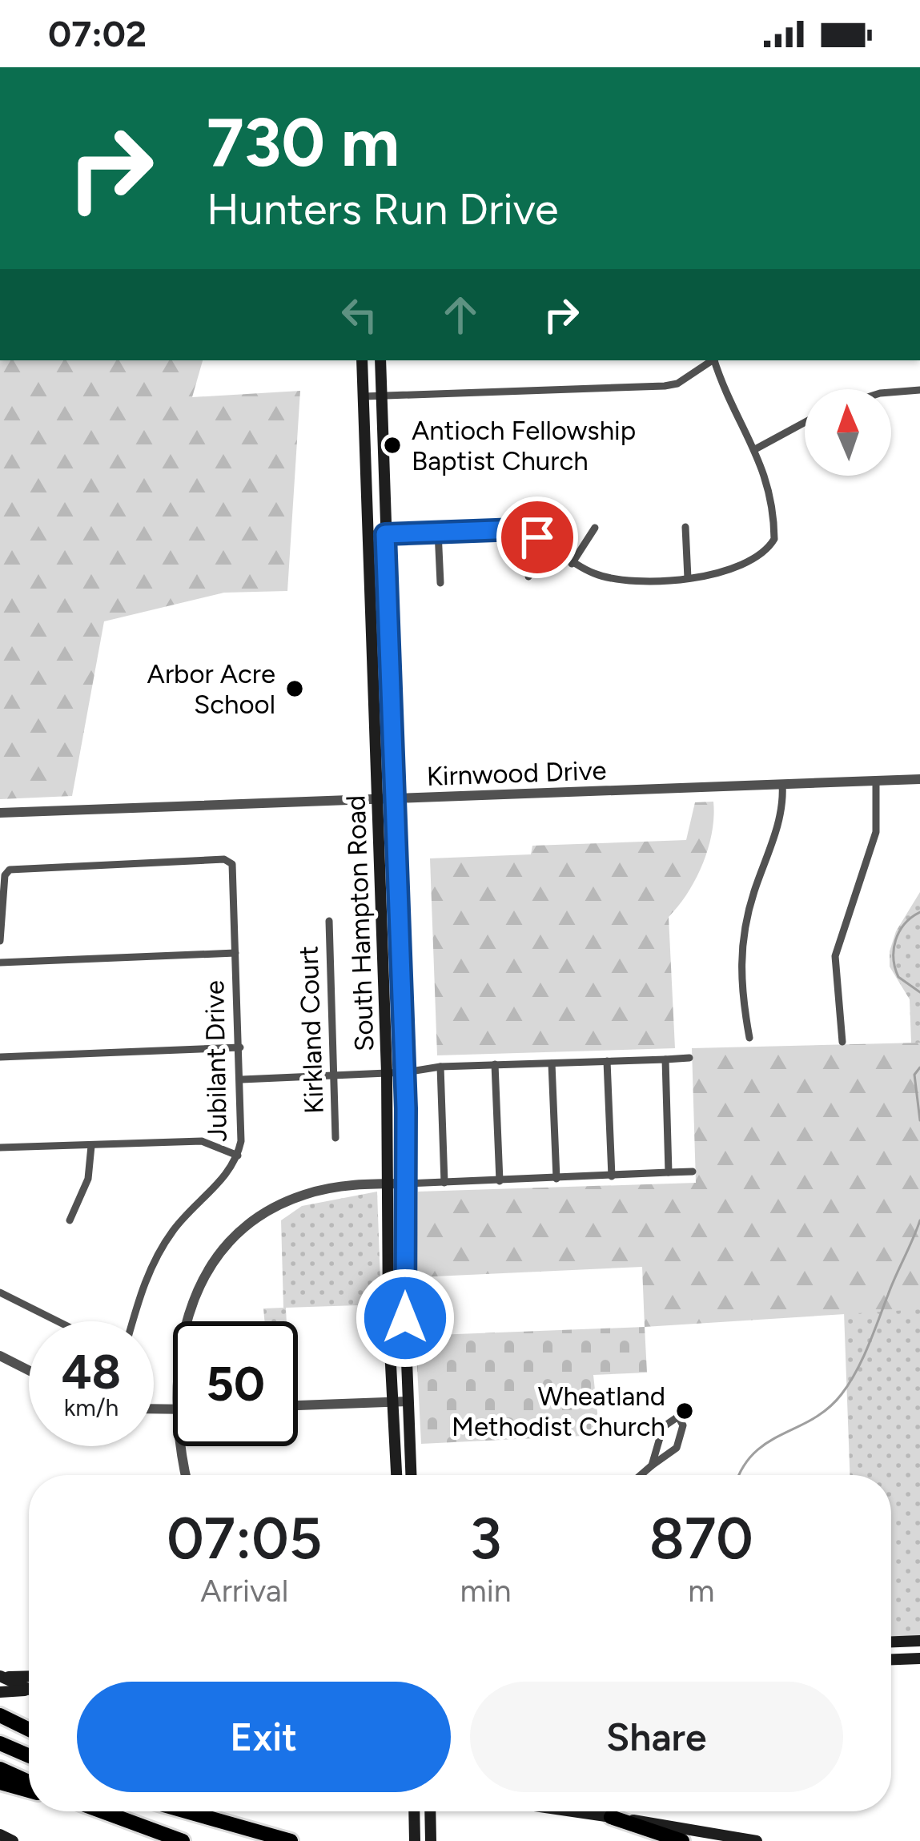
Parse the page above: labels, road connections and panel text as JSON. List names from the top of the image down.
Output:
{
  "streets": {
    "main road": ["South Hampton Road"],
    "street": ["Kirnwood Drive", "Kirkland Court", "Jubilant Drive"]
  },
  "crossings": [
    ["Kirnwood Drive", "South Hampton Road"]
  ],
  "places": ["Antioch Fellowship Baptist Church", "Arbor Acre School", "Wheatland Methodist Church"],
  "north": "top",
  "page": {
    "status": "07:02",
    "turn": ["730 m", "Hunters Run Drive"],
    "speed": "48 km/h",
    "limit": "50",
    "eta": [
      "07:05",
      "Arrival",
      "3",
      "min",
      "870",
      "m"
    ],
    "buttons": ["Exit", "Share"]
  }
}
